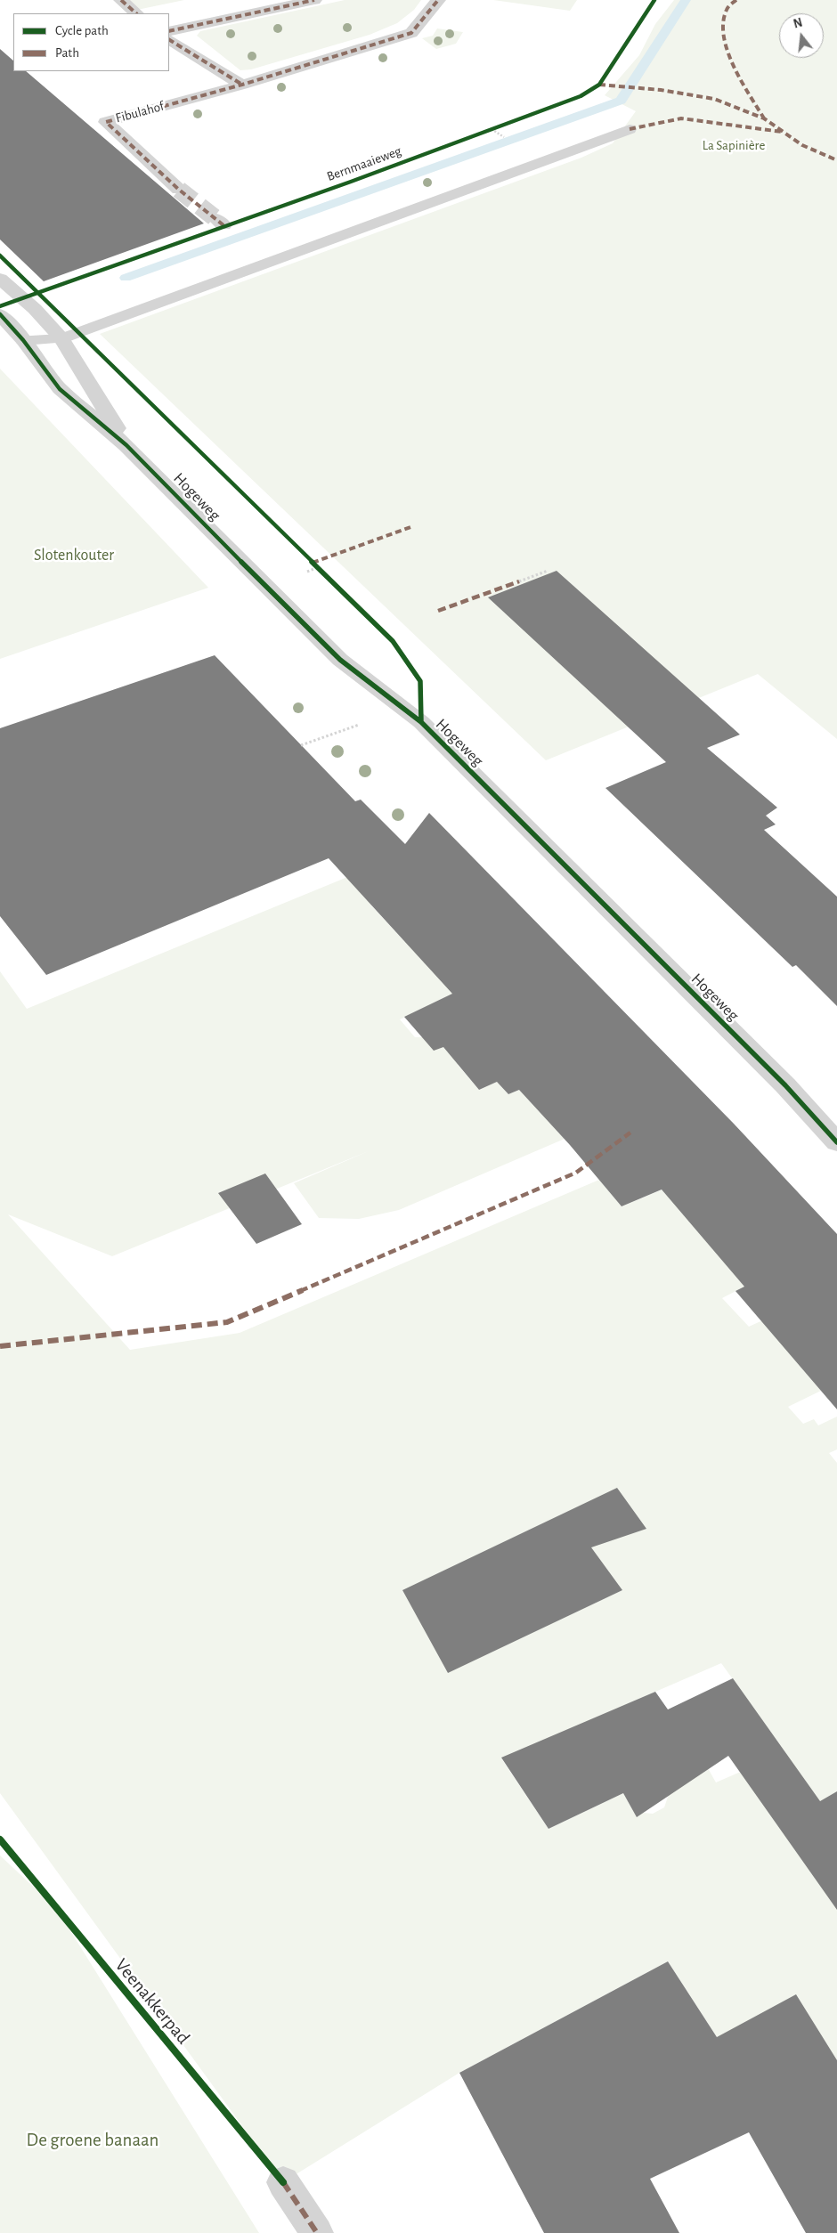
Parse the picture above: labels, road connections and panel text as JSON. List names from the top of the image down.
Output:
{
  "streets": {
    "street": ["Fibulahof", "Hogeweg"],
    "cycle path": ["Bernmaaieweg", "Veenakkerpad"]
  },
  "parks": ["La Sapinière", "Slotenkouter", "De groene banaan"],
  "legend": ["Cycle path", "Path"],
  "north": "top"
}
